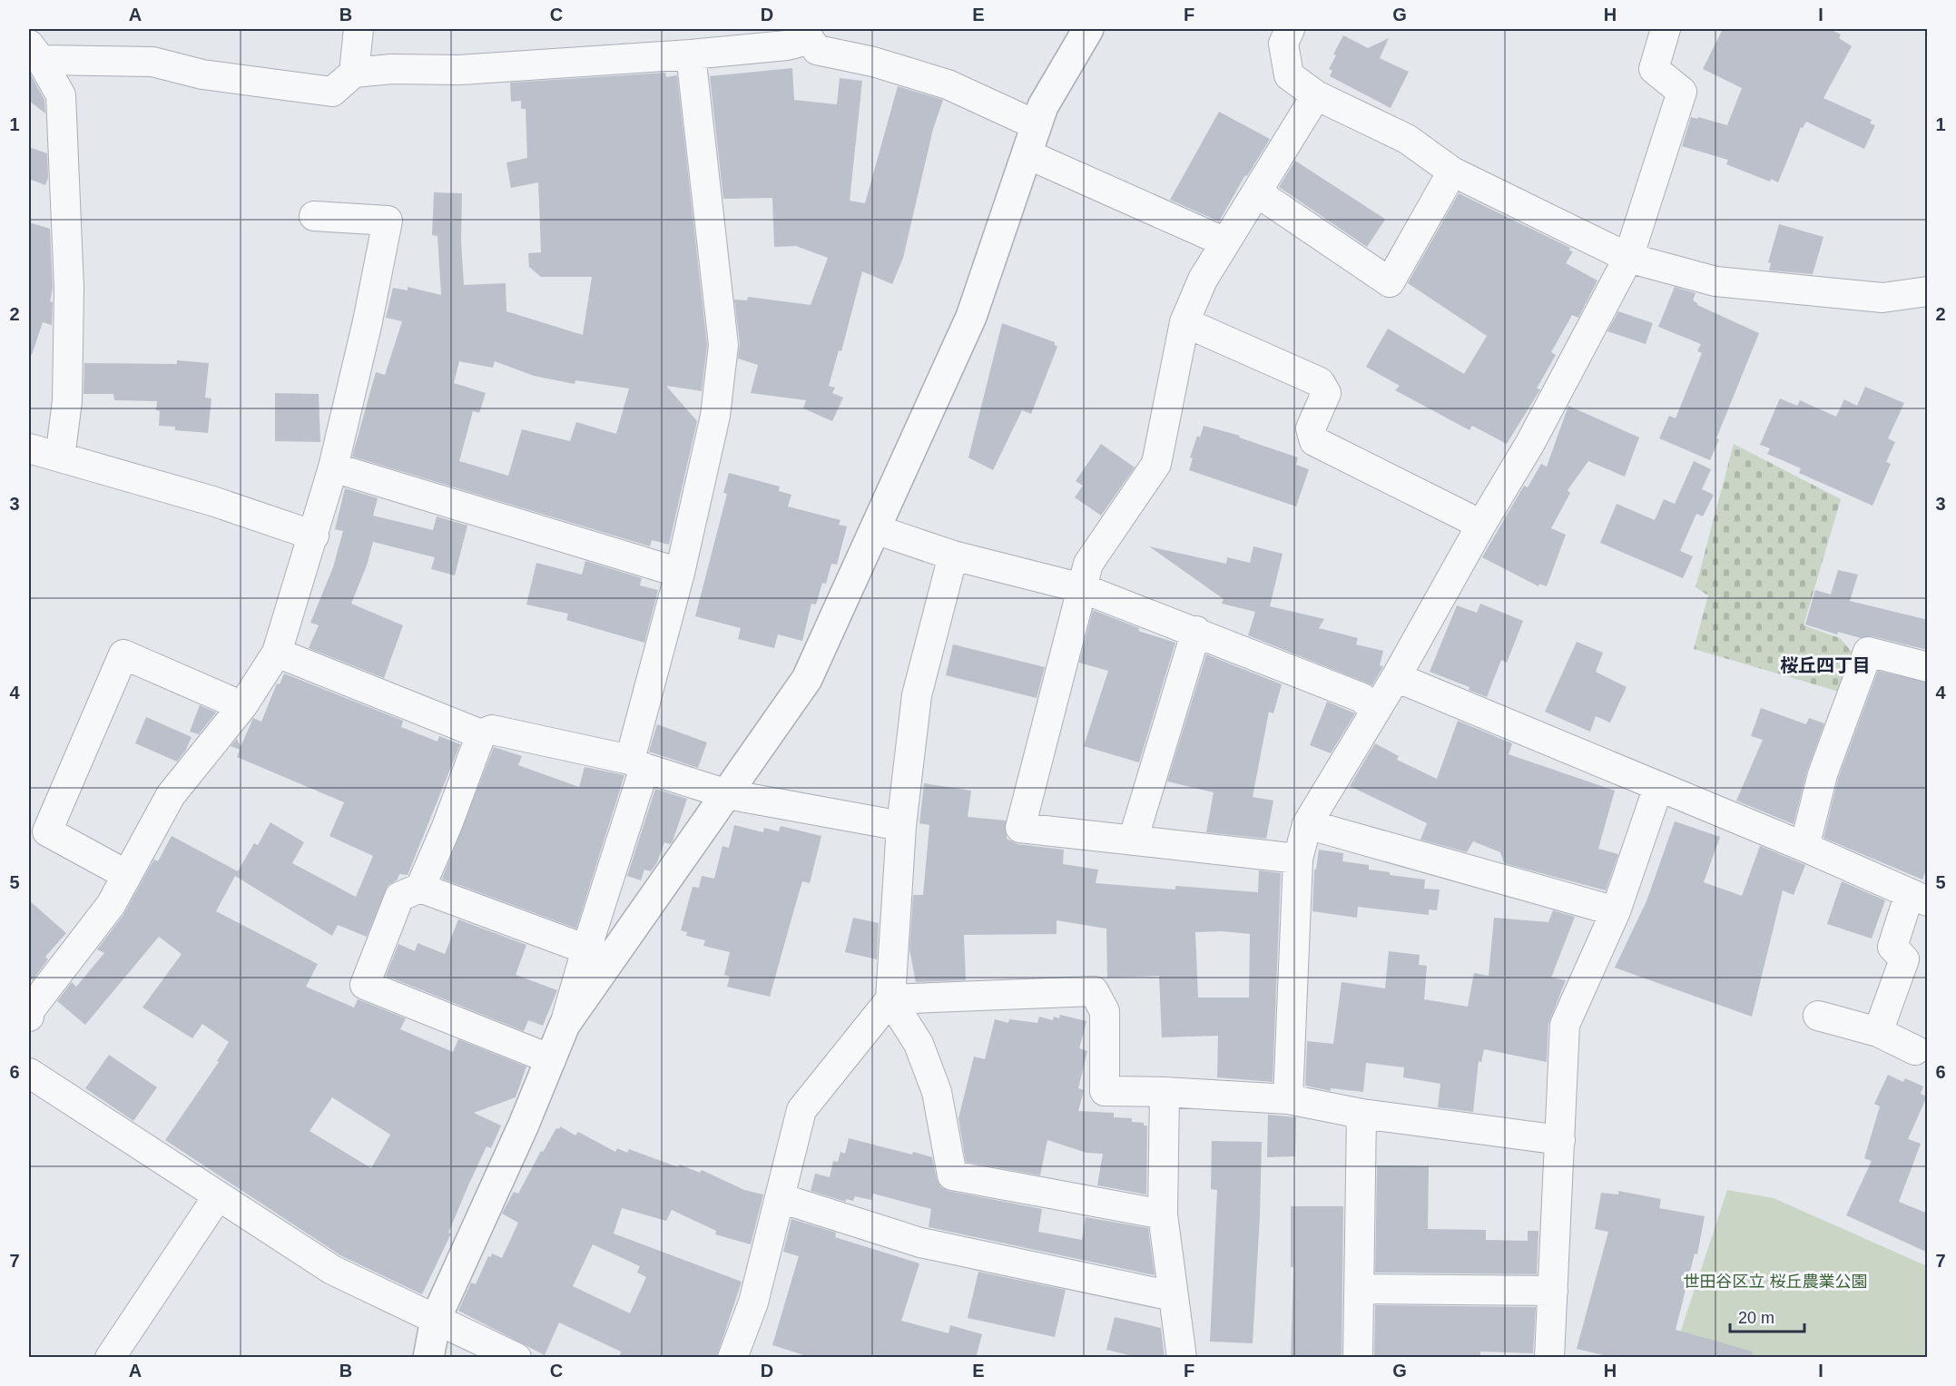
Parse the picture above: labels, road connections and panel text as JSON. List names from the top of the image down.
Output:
{
  "districts": ["桜丘四丁目"],
  "parks": ["世田谷区立 桜丘農業公園"],
  "scale_bar": "20 m",
  "grid": {
    "columns": [
      "A",
      "B",
      "C",
      "D",
      "E",
      "F",
      "G",
      "H",
      "I"
    ],
    "rows": [
      "1",
      "2",
      "3",
      "4",
      "5",
      "6",
      "7"
    ]
  }
}
